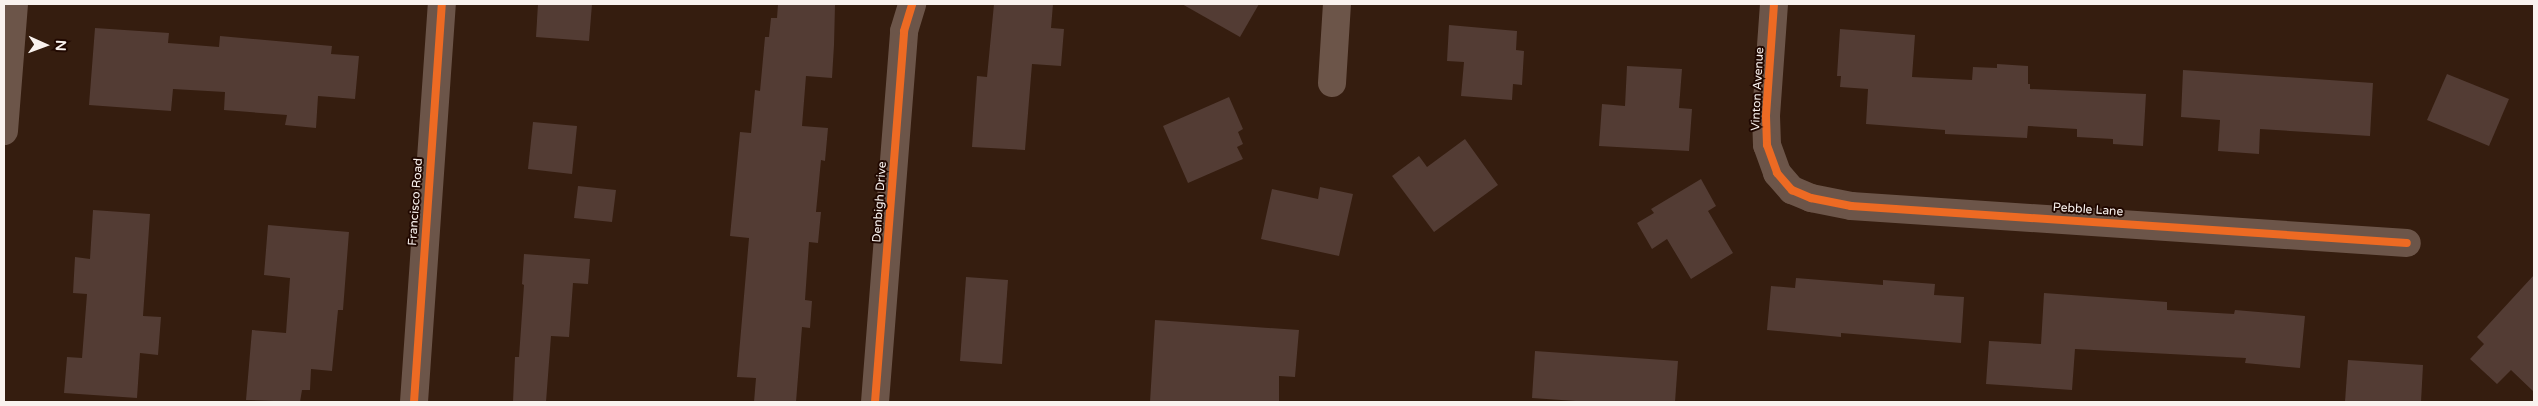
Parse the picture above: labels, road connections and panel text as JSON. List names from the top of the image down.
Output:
{
  "streets": {
    "street": [
      "Vinton Avenue",
      "Francisco Road",
      "Denbigh Drive",
      "Pebble Lane"
    ]
  },
  "crossings": [
    ["Vinton Avenue", "Pebble Lane"]
  ],
  "north": "right"
}
